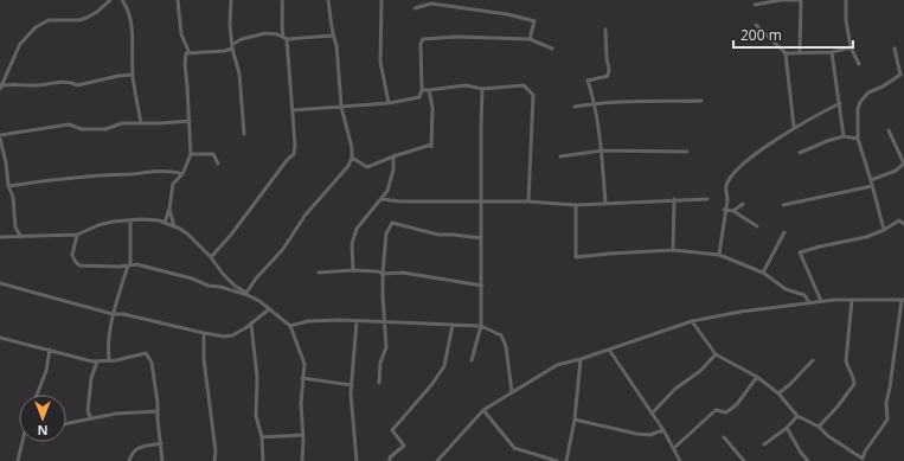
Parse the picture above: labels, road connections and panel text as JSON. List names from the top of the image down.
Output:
{
  "scale_bar": "200 m",
  "north": "bottom"
}
